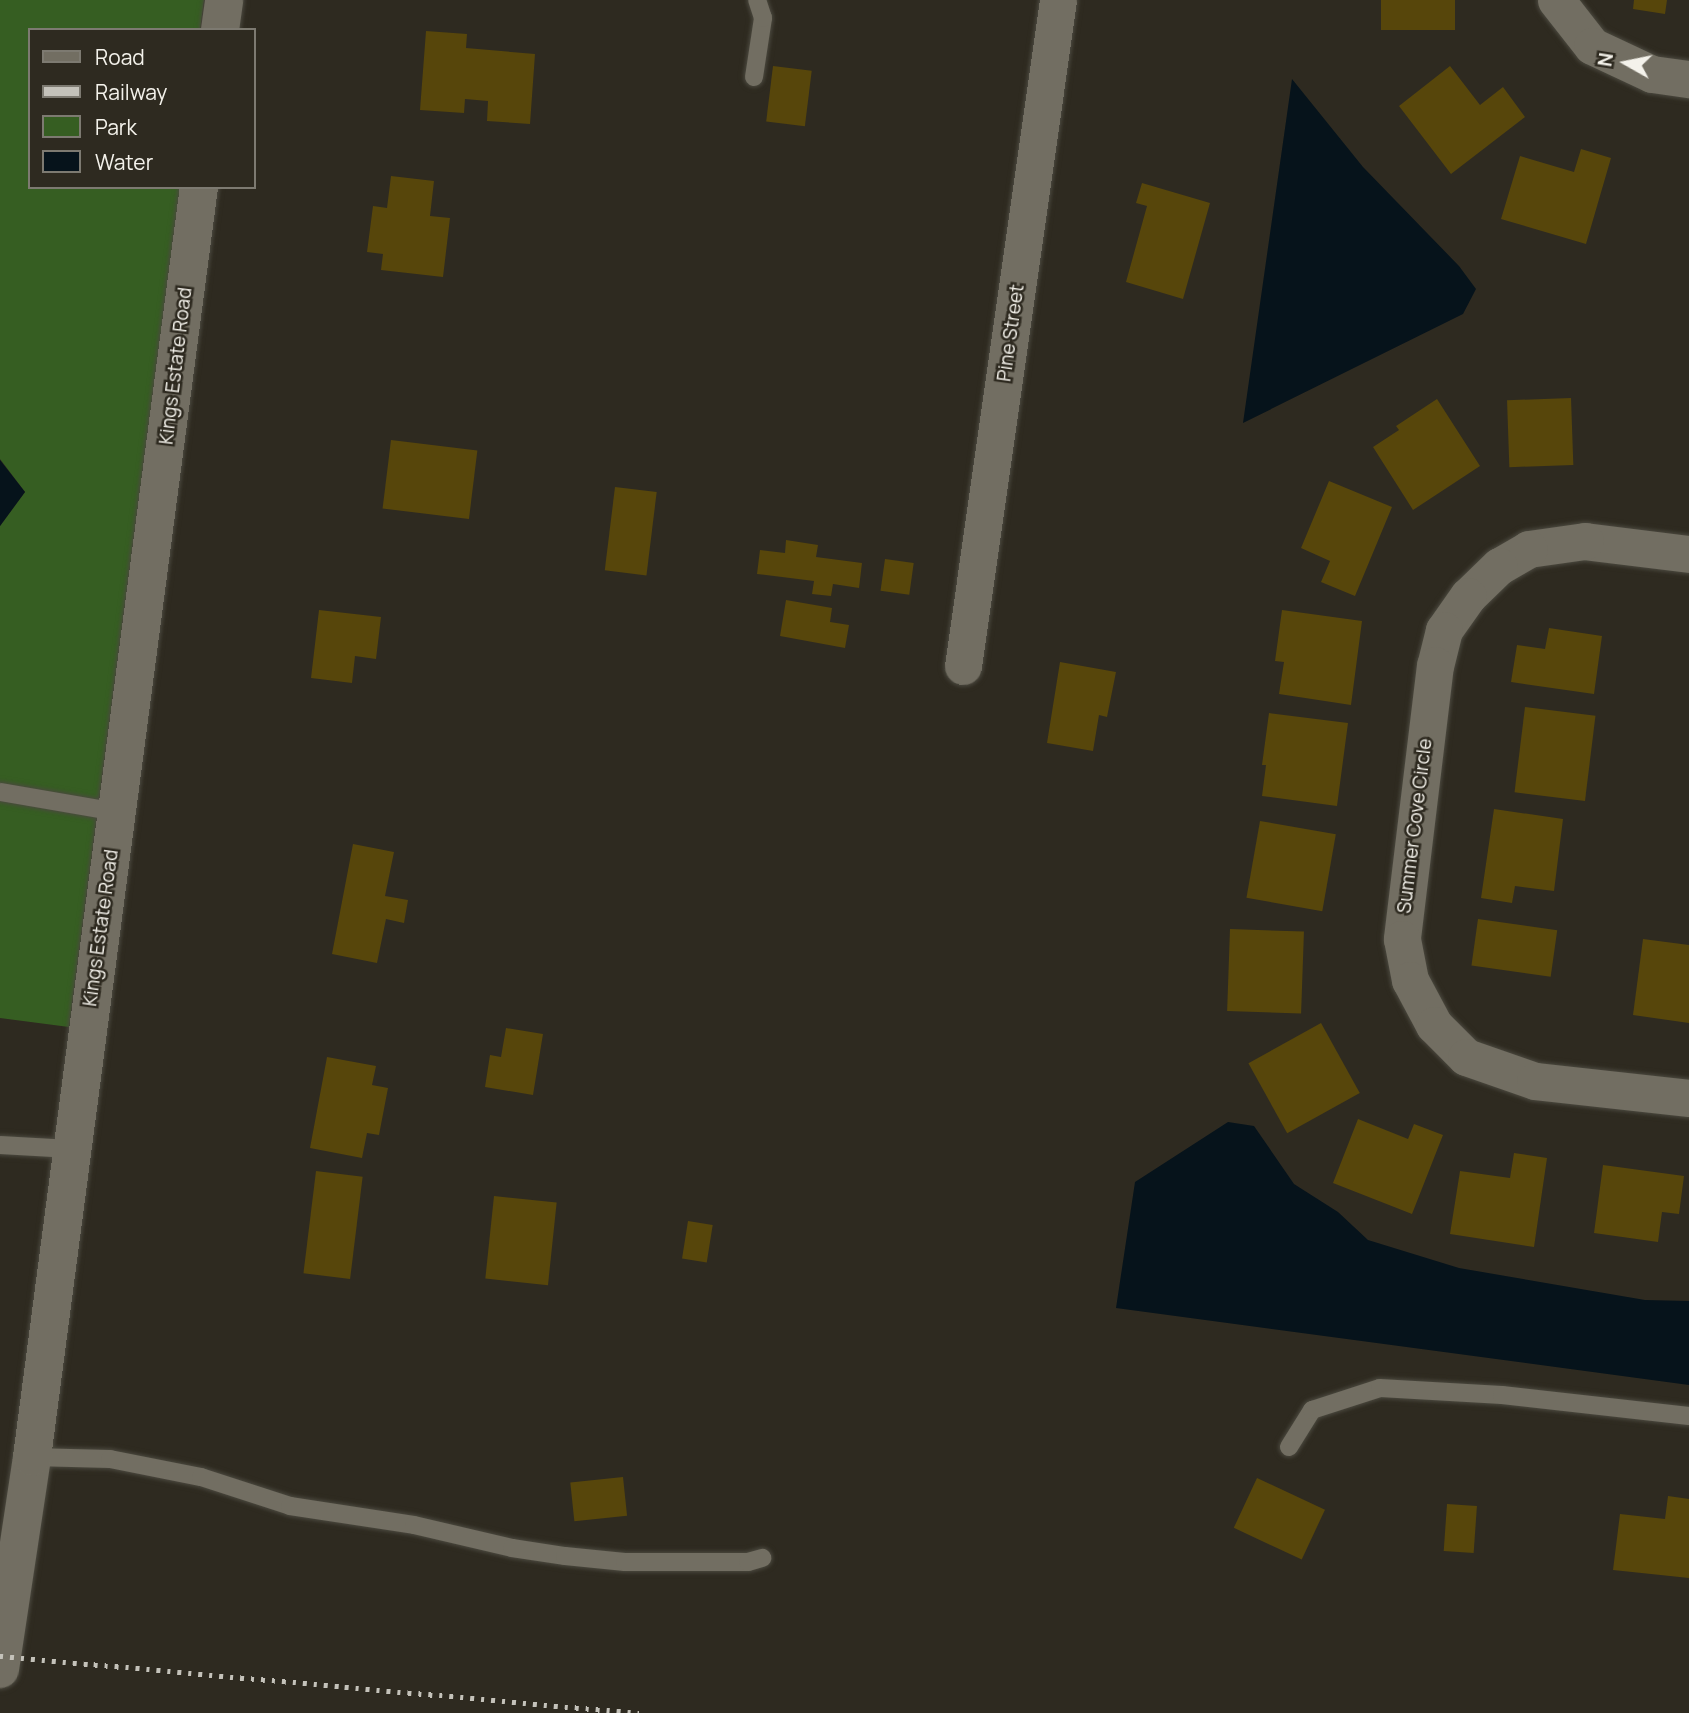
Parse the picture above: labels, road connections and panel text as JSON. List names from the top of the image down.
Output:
{
  "streets": {
    "street": ["Pine Street", "Kings Estate Road", "Summer Cove Circle"]
  },
  "legend": [
    "Road",
    "Railway",
    "Park",
    "Water"
  ],
  "north": "left"
}
